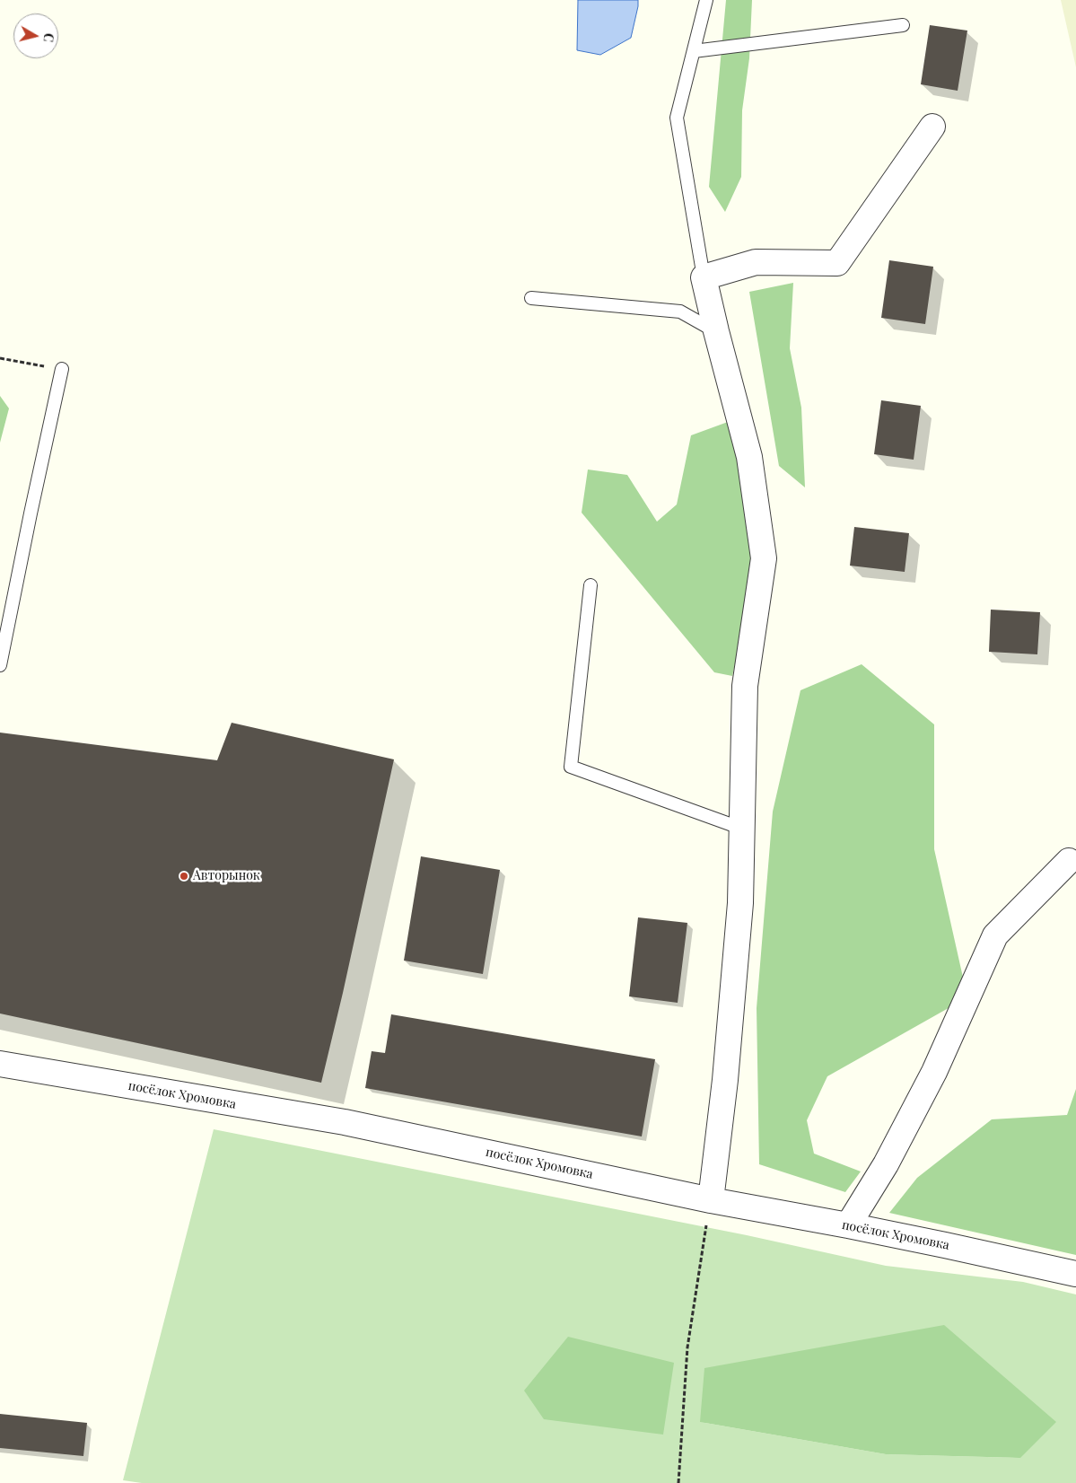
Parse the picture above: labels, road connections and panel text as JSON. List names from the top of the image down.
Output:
{
  "streets": {
    "street": ["посёлок Хромовка"]
  },
  "places": ["Авторынок"],
  "north": "right"
}
